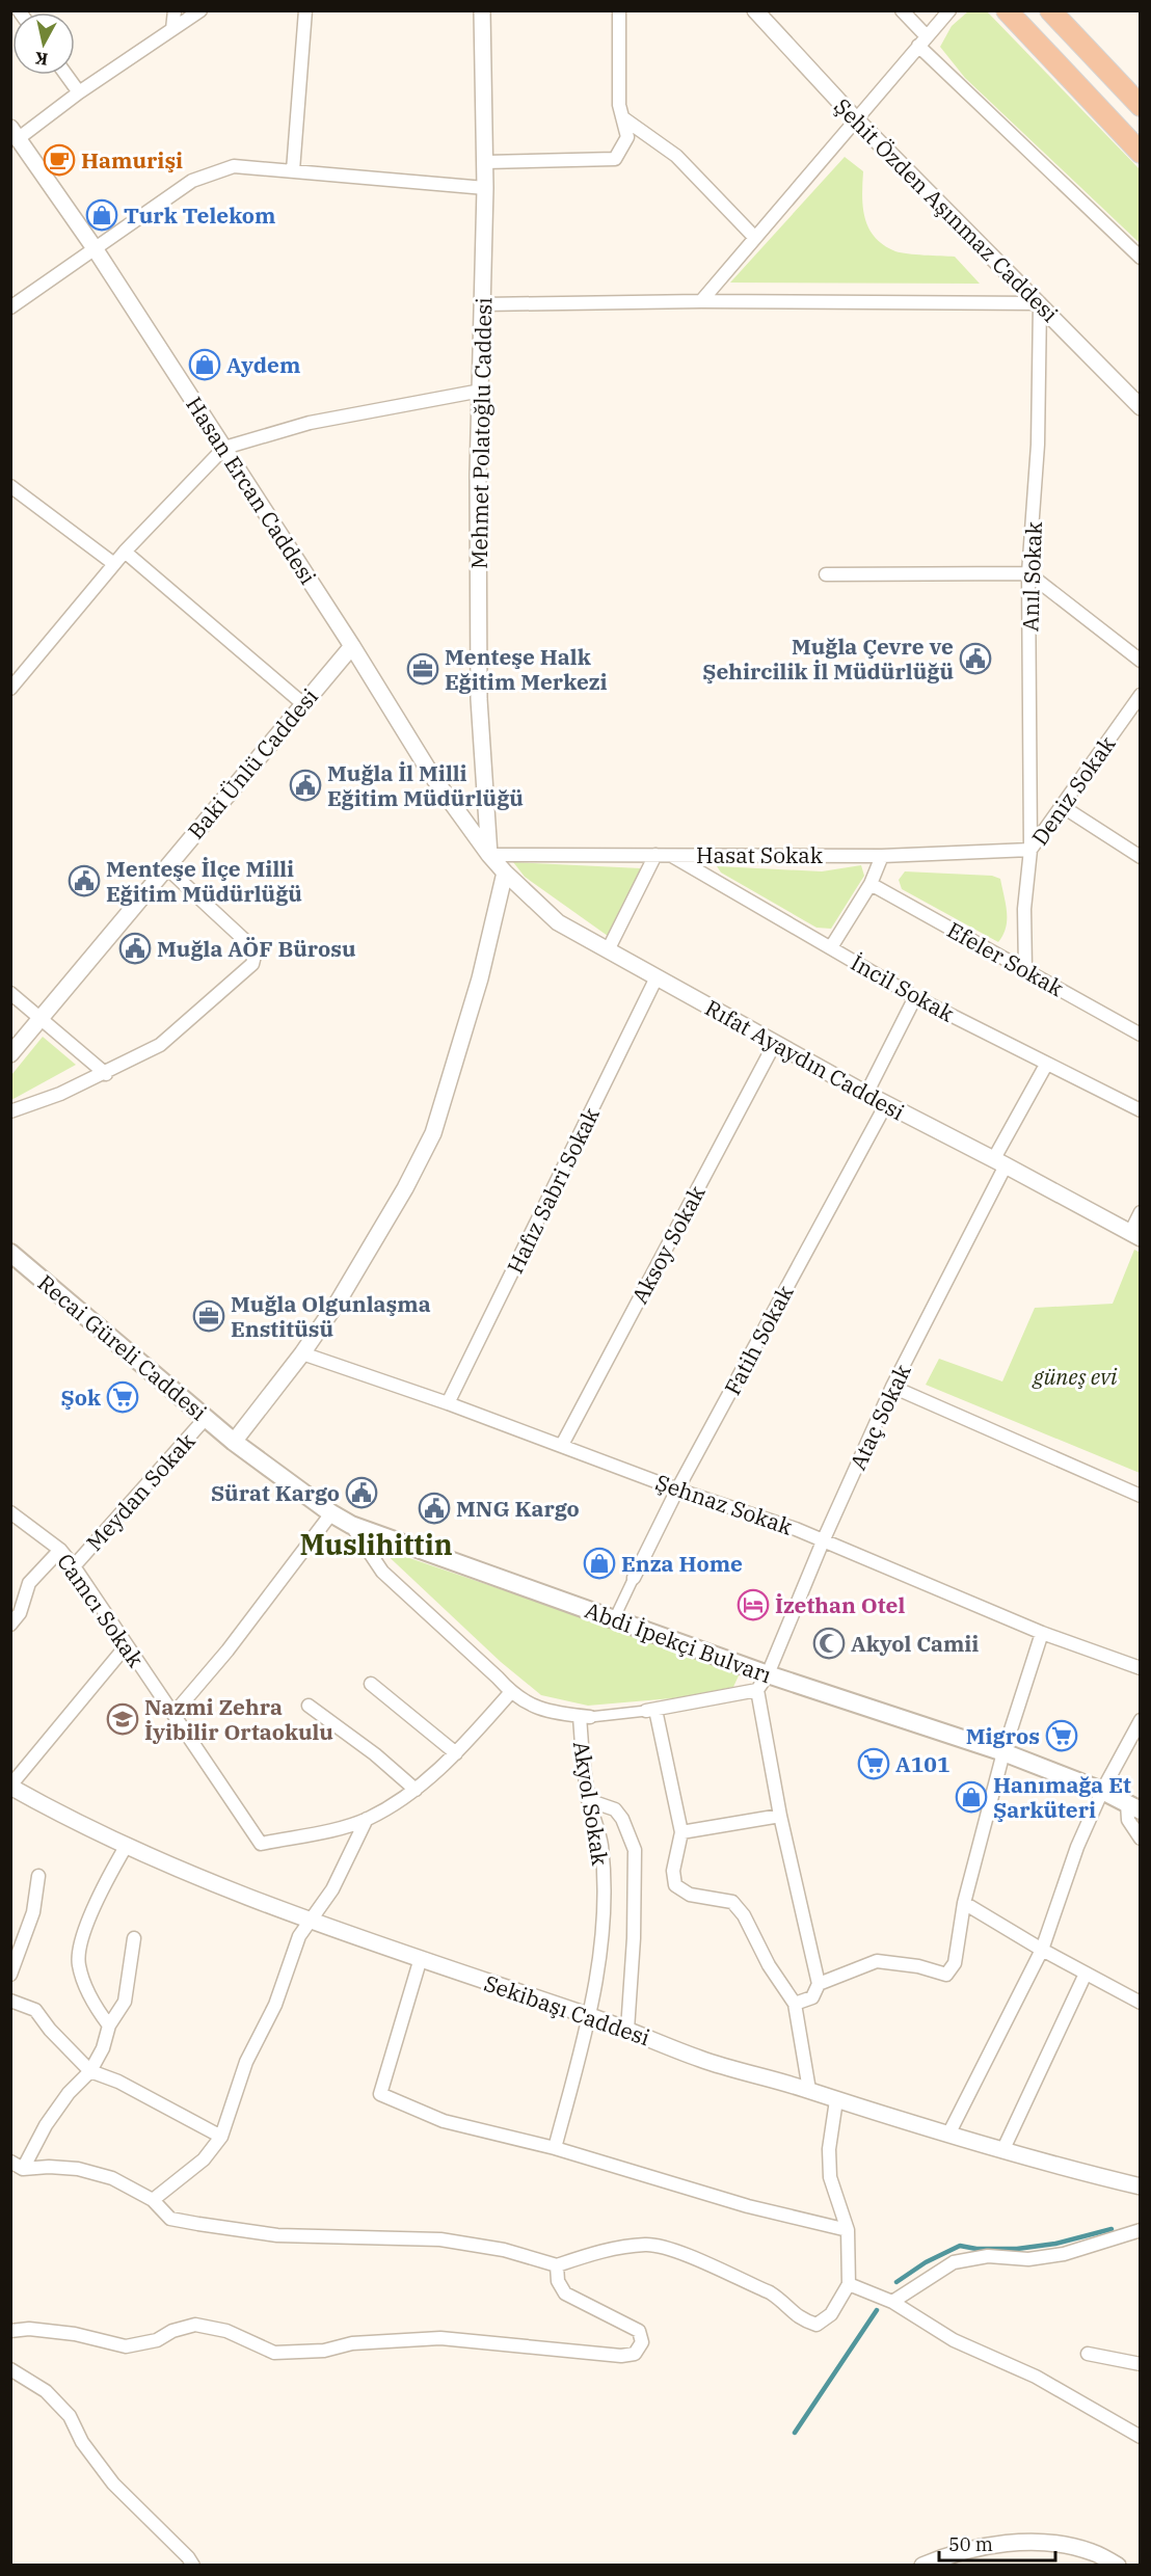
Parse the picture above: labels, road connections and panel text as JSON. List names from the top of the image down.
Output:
{
  "streets": {
    "main road": ["Recai Güreli Caddesi", "Abdi İpekçi Bulvarı"],
    "street": [
      "Şehit Özden Aşınmaz Caddesi",
      "Mehmet Polatoğlu Caddesi",
      "Hasan Ercan Caddesi",
      "Anıl Sokak",
      "Baki Ünlü Caddesi",
      "Deniz Sokak",
      "Hasat Sokak",
      "Efeler Sokak",
      "İncil Sokak",
      "Rıfat Ayaydın Caddesi",
      "Hafız Sabri Sokak",
      "Aksoy Sokak",
      "Fatih Sokak",
      "Ataç Sokak",
      "Meydan Sokak",
      "Şehnaz Sokak",
      "Camcı Sokak",
      "Akyol Sokak",
      "Sekibaşı Caddesi"
    ]
  },
  "crossings": [
    ["Şehit Özden Aşınmaz Caddesi", "Anıl Sokak"],
    ["Mehmet Polatoğlu Caddesi", "Hasan Ercan Caddesi"],
    ["Mehmet Polatoğlu Caddesi", "Hasat Sokak"],
    ["Mehmet Polatoğlu Caddesi", "Rıfat Ayaydın Caddesi"],
    ["Hasan Ercan Caddesi", "Baki Ünlü Caddesi"],
    ["Hasan Ercan Caddesi", "Hasat Sokak"],
    ["Hasan Ercan Caddesi", "Rıfat Ayaydın Caddesi"],
    ["Anıl Sokak", "Deniz Sokak"],
    ["Anıl Sokak", "Hasat Sokak"],
    ["Deniz Sokak", "Hasat Sokak"],
    ["Deniz Sokak", "Efeler Sokak"],
    ["Hasat Sokak", "İncil Sokak"],
    ["Hasat Sokak", "Rıfat Ayaydın Caddesi"],
    ["İncil Sokak", "Ataç Sokak"],
    ["Rıfat Ayaydın Caddesi", "Hafız Sabri Sokak"],
    ["Rıfat Ayaydın Caddesi", "Aksoy Sokak"],
    ["Rıfat Ayaydın Caddesi", "Fatih Sokak"],
    ["Rıfat Ayaydın Caddesi", "Ataç Sokak"],
    ["Hafız Sabri Sokak", "Şehnaz Sokak"],
    ["Aksoy Sokak", "Şehnaz Sokak"],
    ["Fatih Sokak", "Şehnaz Sokak"],
    ["Recai Güreli Caddesi", "Meydan Sokak"],
    ["Recai Güreli Caddesi", "Abdi İpekçi Bulvarı"],
    ["Ataç Sokak", "Şehnaz Sokak"],
    ["Ataç Sokak", "Abdi İpekçi Bulvarı"],
    ["Meydan Sokak", "Camcı Sokak"],
    ["Akyol Sokak", "Sekibaşı Caddesi"]
  ],
  "districts": ["Muslihittin"],
  "parks": ["güneş evi"],
  "places": {
    "cafe": ["Hamurişi"],
    "shop": [
      "Turk Telekom",
      "Aydem",
      "Enza Home",
      "Hanımağa Et Şarküteri"
    ],
    "public building": [
      "Muğla Çevre ve Şehircilik İl Müdürlüğü",
      "Muğla İl Milli Eğitim Müdürlüğü",
      "Menteşe İlçe Milli Eğitim Müdürlüğü",
      "Muğla AÖF Bürosu",
      "Sürat Kargo",
      "MNG Kargo"
    ],
    "office": ["Menteşe Halk Eğitim Merkezi", "Muğla Olgunlaşma Enstitüsü"],
    "supermarket": ["Şok", "Migros", "A101"],
    "hotel": ["İzethan Otel"],
    "mosque": ["Akyol Camii"],
    "school or university": ["Nazmi Zehra İyibilir Ortaokulu"]
  },
  "scale_bar": "50 m",
  "north": "bottom"
}
